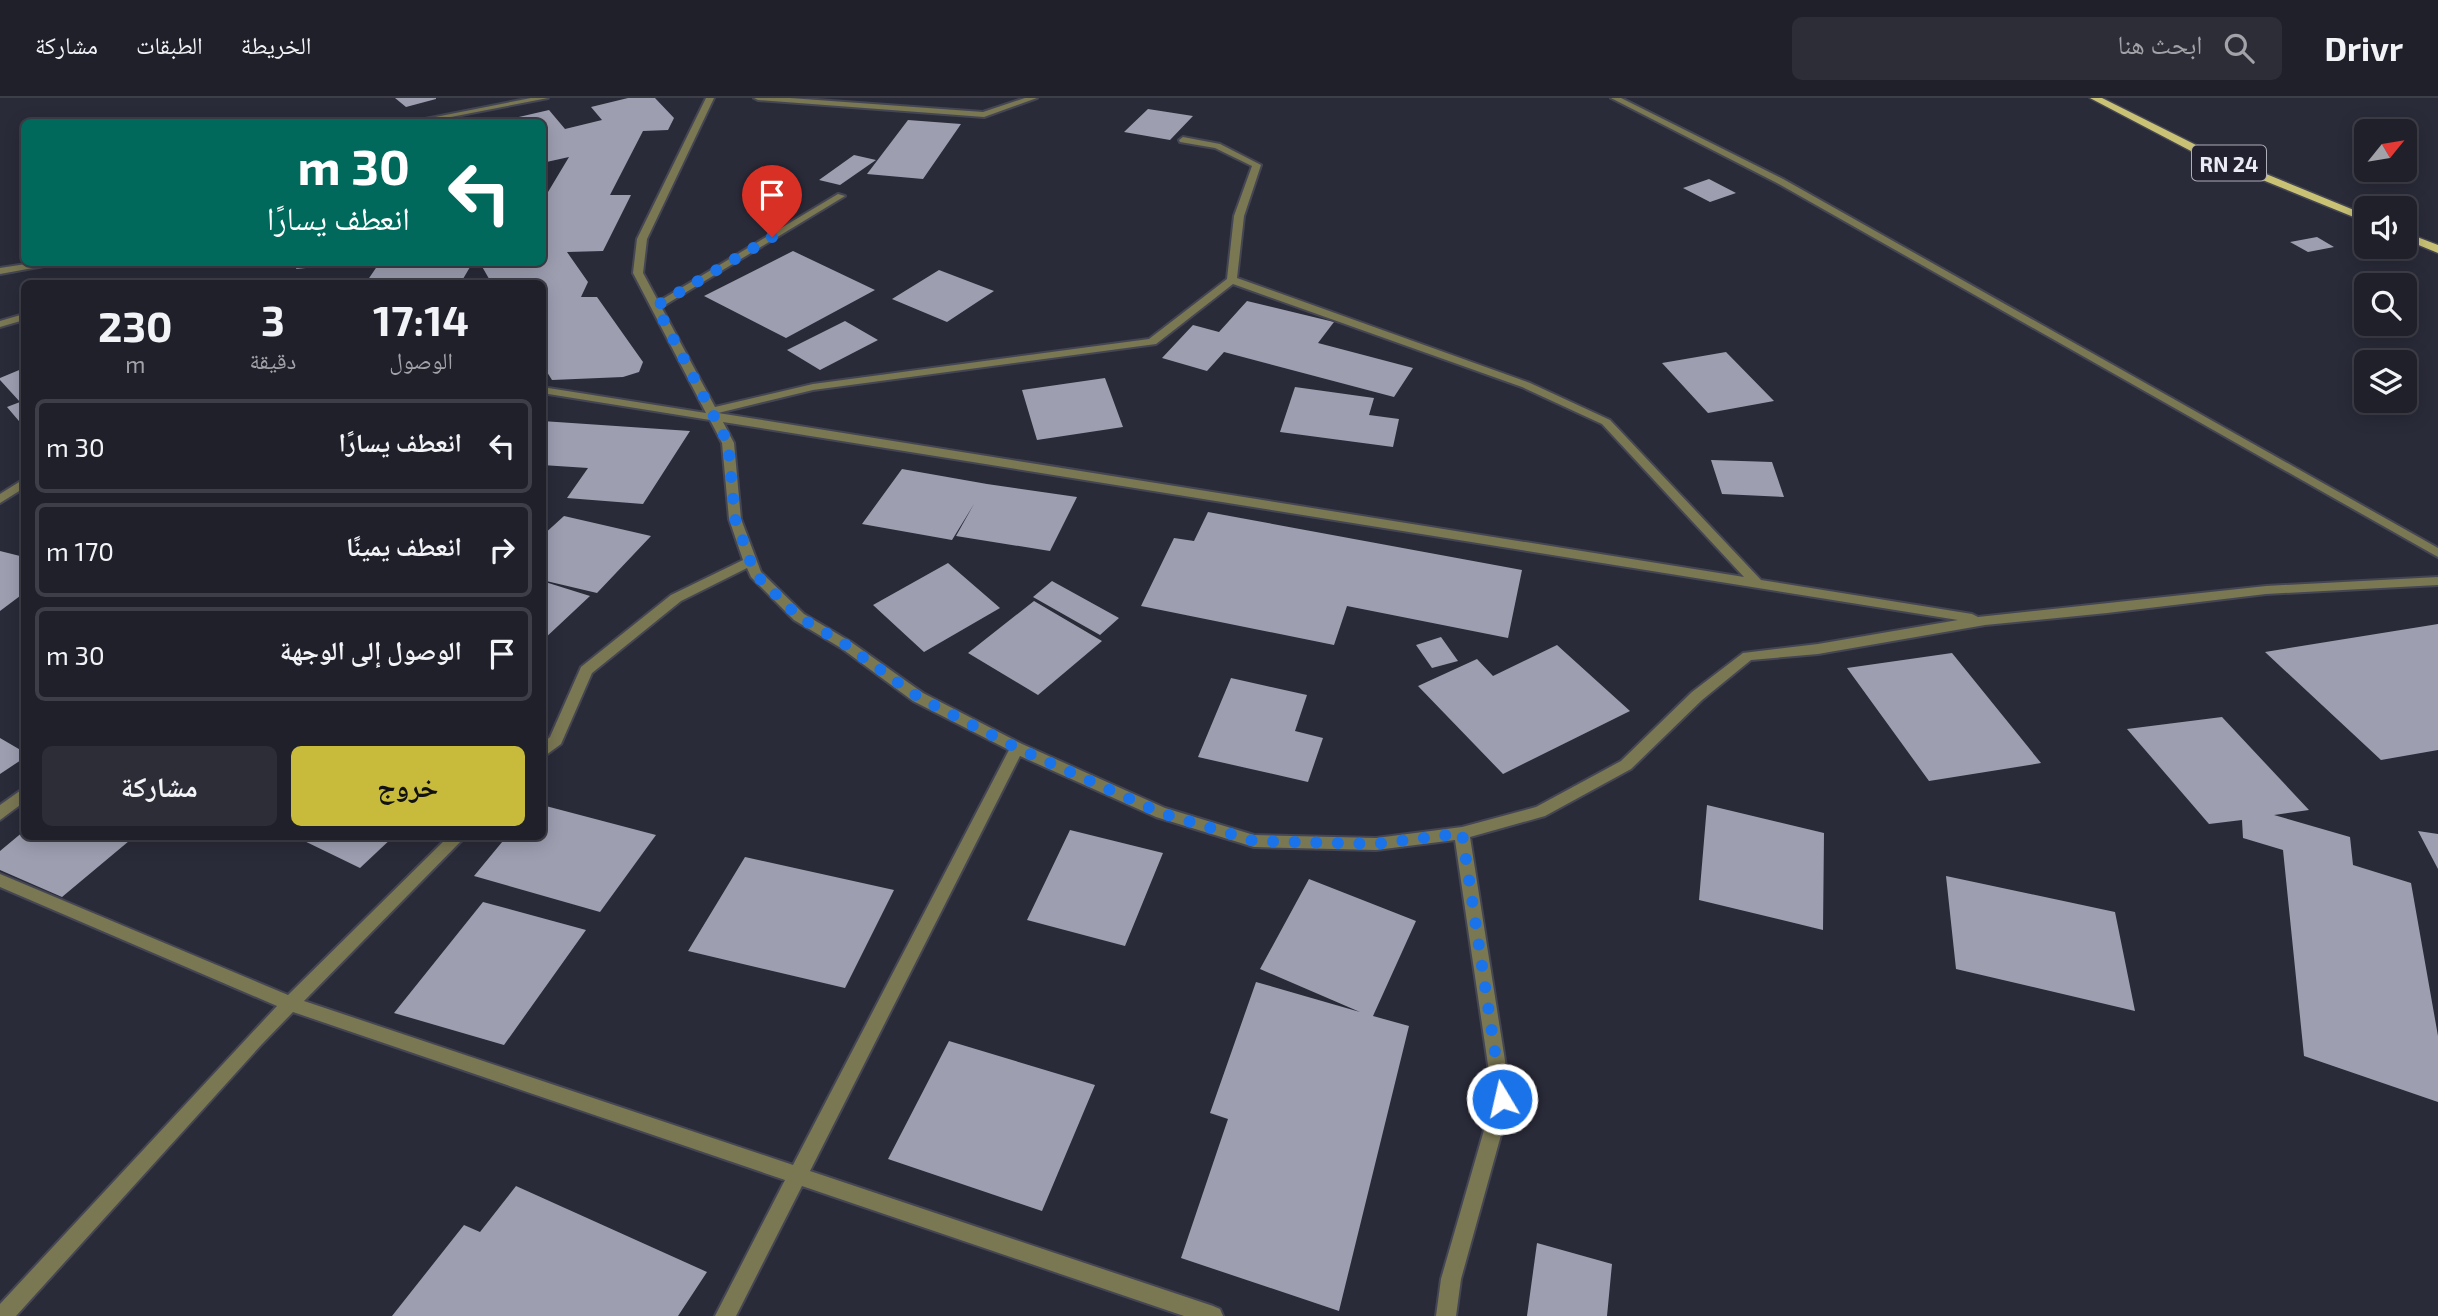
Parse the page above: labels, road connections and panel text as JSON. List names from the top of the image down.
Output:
{
  "streets": {
    "main road": ["RN 24"]
  },
  "north": "top right",
  "page": {
    "header": "Drivr",
    "search": "ابحث هنا",
    "nav": ["الخريطة", "الطبقات", "مشاركة"],
    "turn": ["30 m", "انعطف يسارًا"],
    "eta": [
      "17:14",
      "الوصول",
      "3",
      "دقيقة",
      "230",
      "m"
    ],
    "list": [
      {
        "name": "انعطف يسارًا",
        "value": "30 m"
      },
      {
        "name": "انعطف يمينًا",
        "value": "170 m"
      },
      {
        "name": "الوصول إلى الوجهة",
        "value": "30 m"
      }
    ],
    "buttons": ["خروج", "مشاركة"]
  }
}
